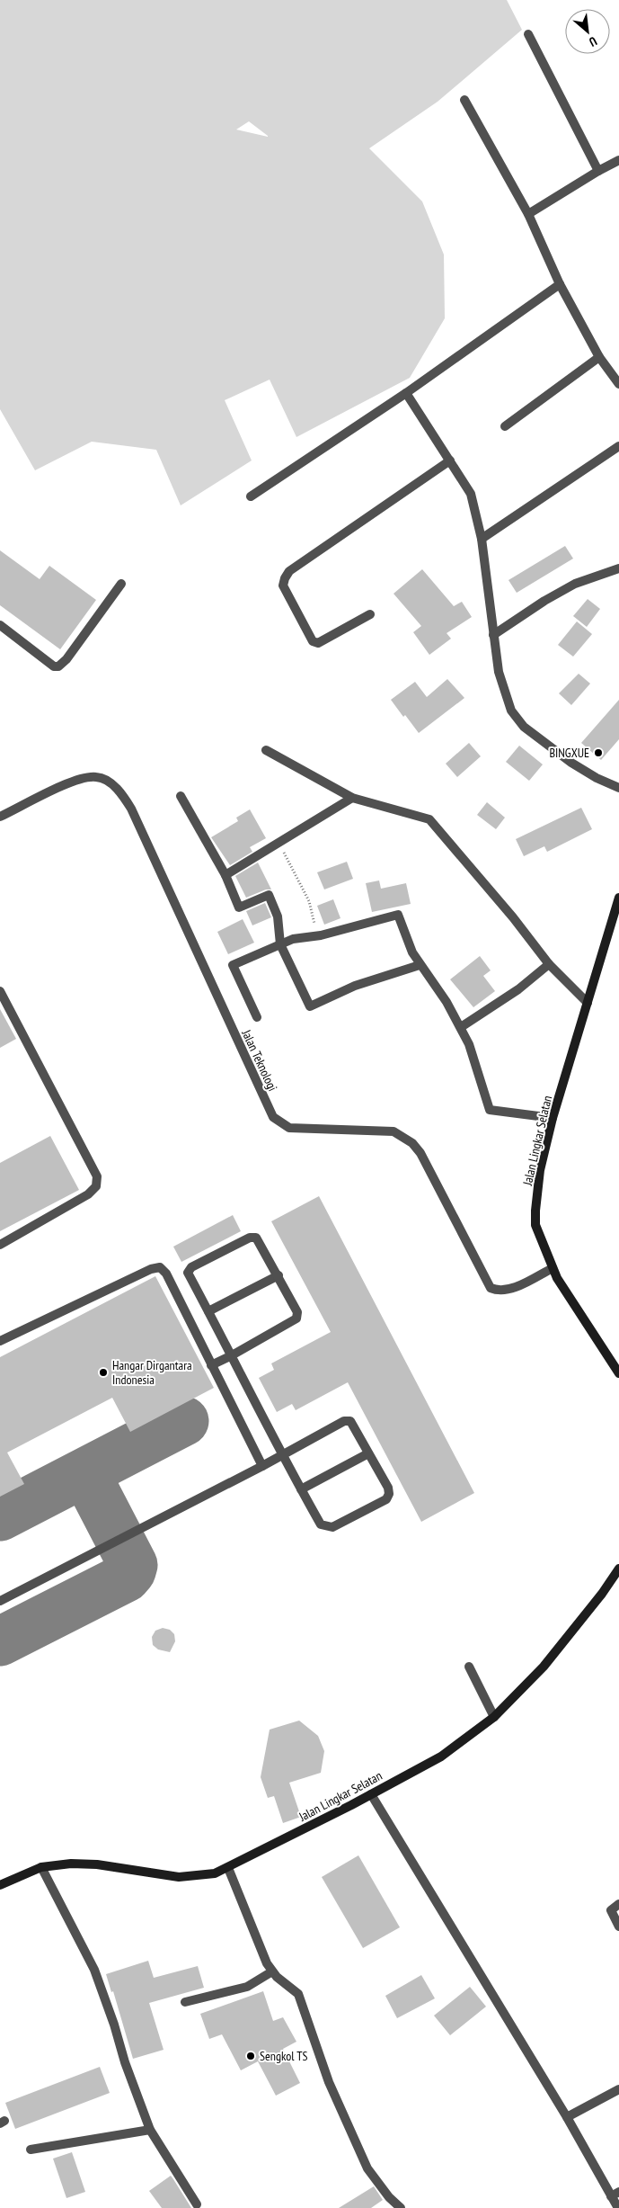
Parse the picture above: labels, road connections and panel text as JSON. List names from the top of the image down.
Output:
{
  "streets": {
    "main road": ["Jalan Lingkar Selatan"],
    "street": ["Jalan Teknologi"]
  },
  "crossings": [
    ["Jalan Teknologi", "Jalan Lingkar Selatan"]
  ],
  "places": ["BINGXUE", "Hangar Dirgantara Indonesia", "Sengkol TS"],
  "north": "bottom right"
}
